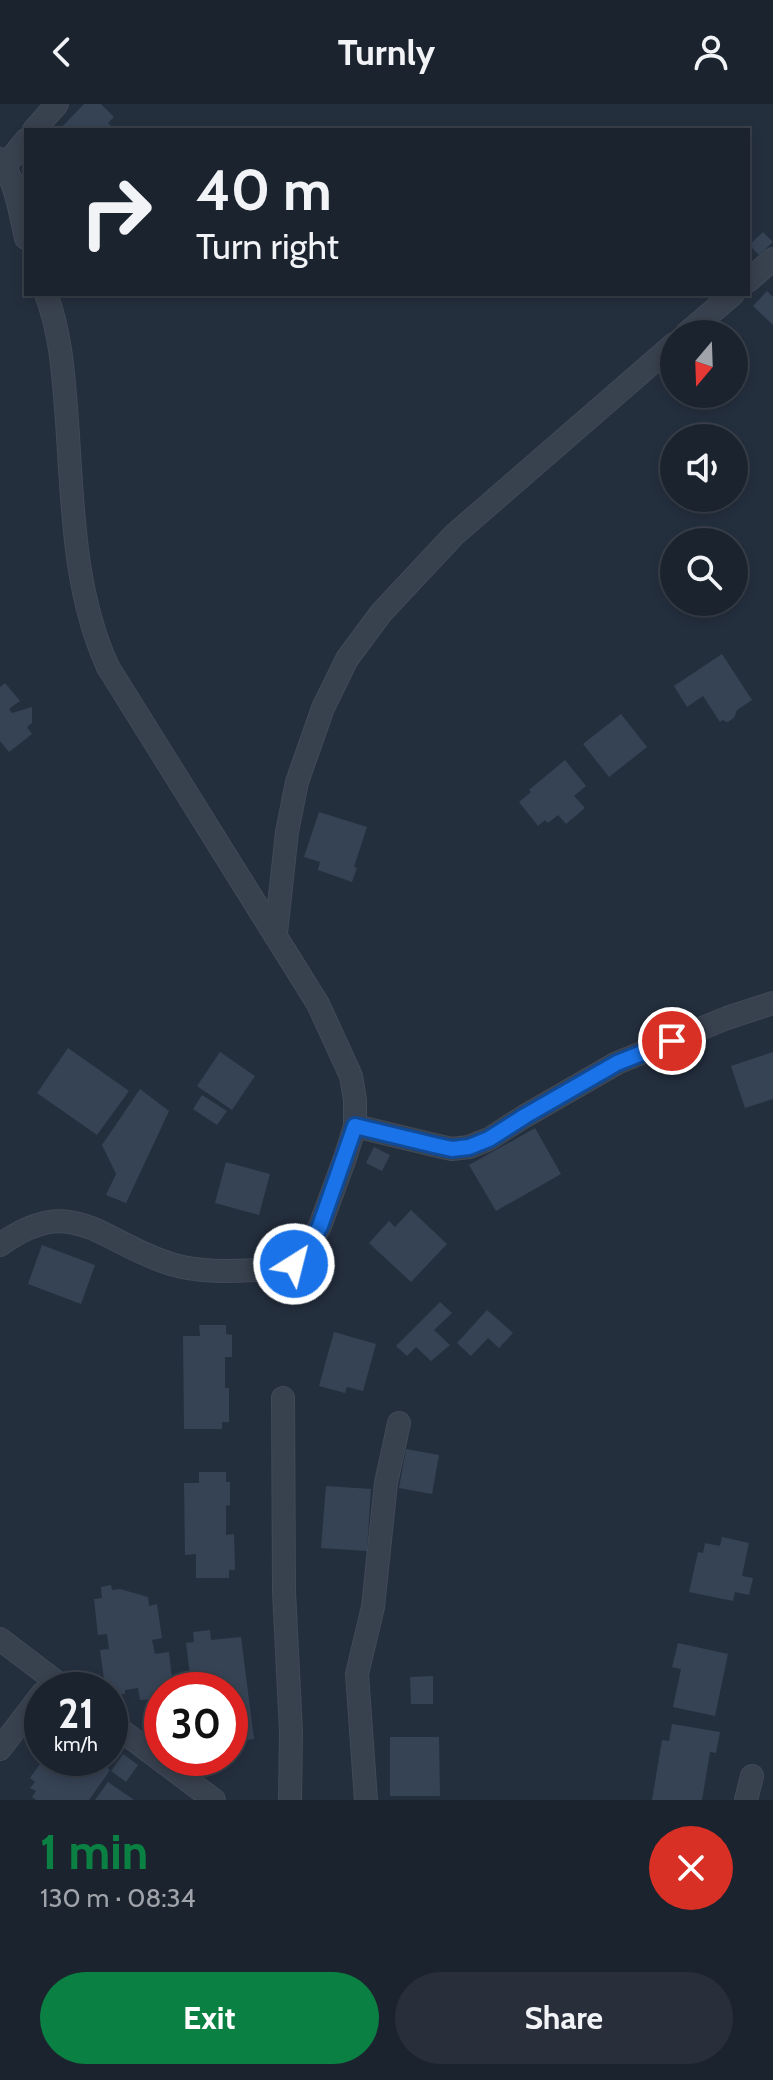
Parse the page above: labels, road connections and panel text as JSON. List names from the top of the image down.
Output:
{
  "north": "bottom",
  "page": {
    "header": "Turnly",
    "turn": ["40 m", "Turn right"],
    "speed": "21 km/h",
    "limit": "30",
    "heading": ["1 min", "130 m · 08:34"],
    "buttons": ["Exit", "Share"]
  }
}
